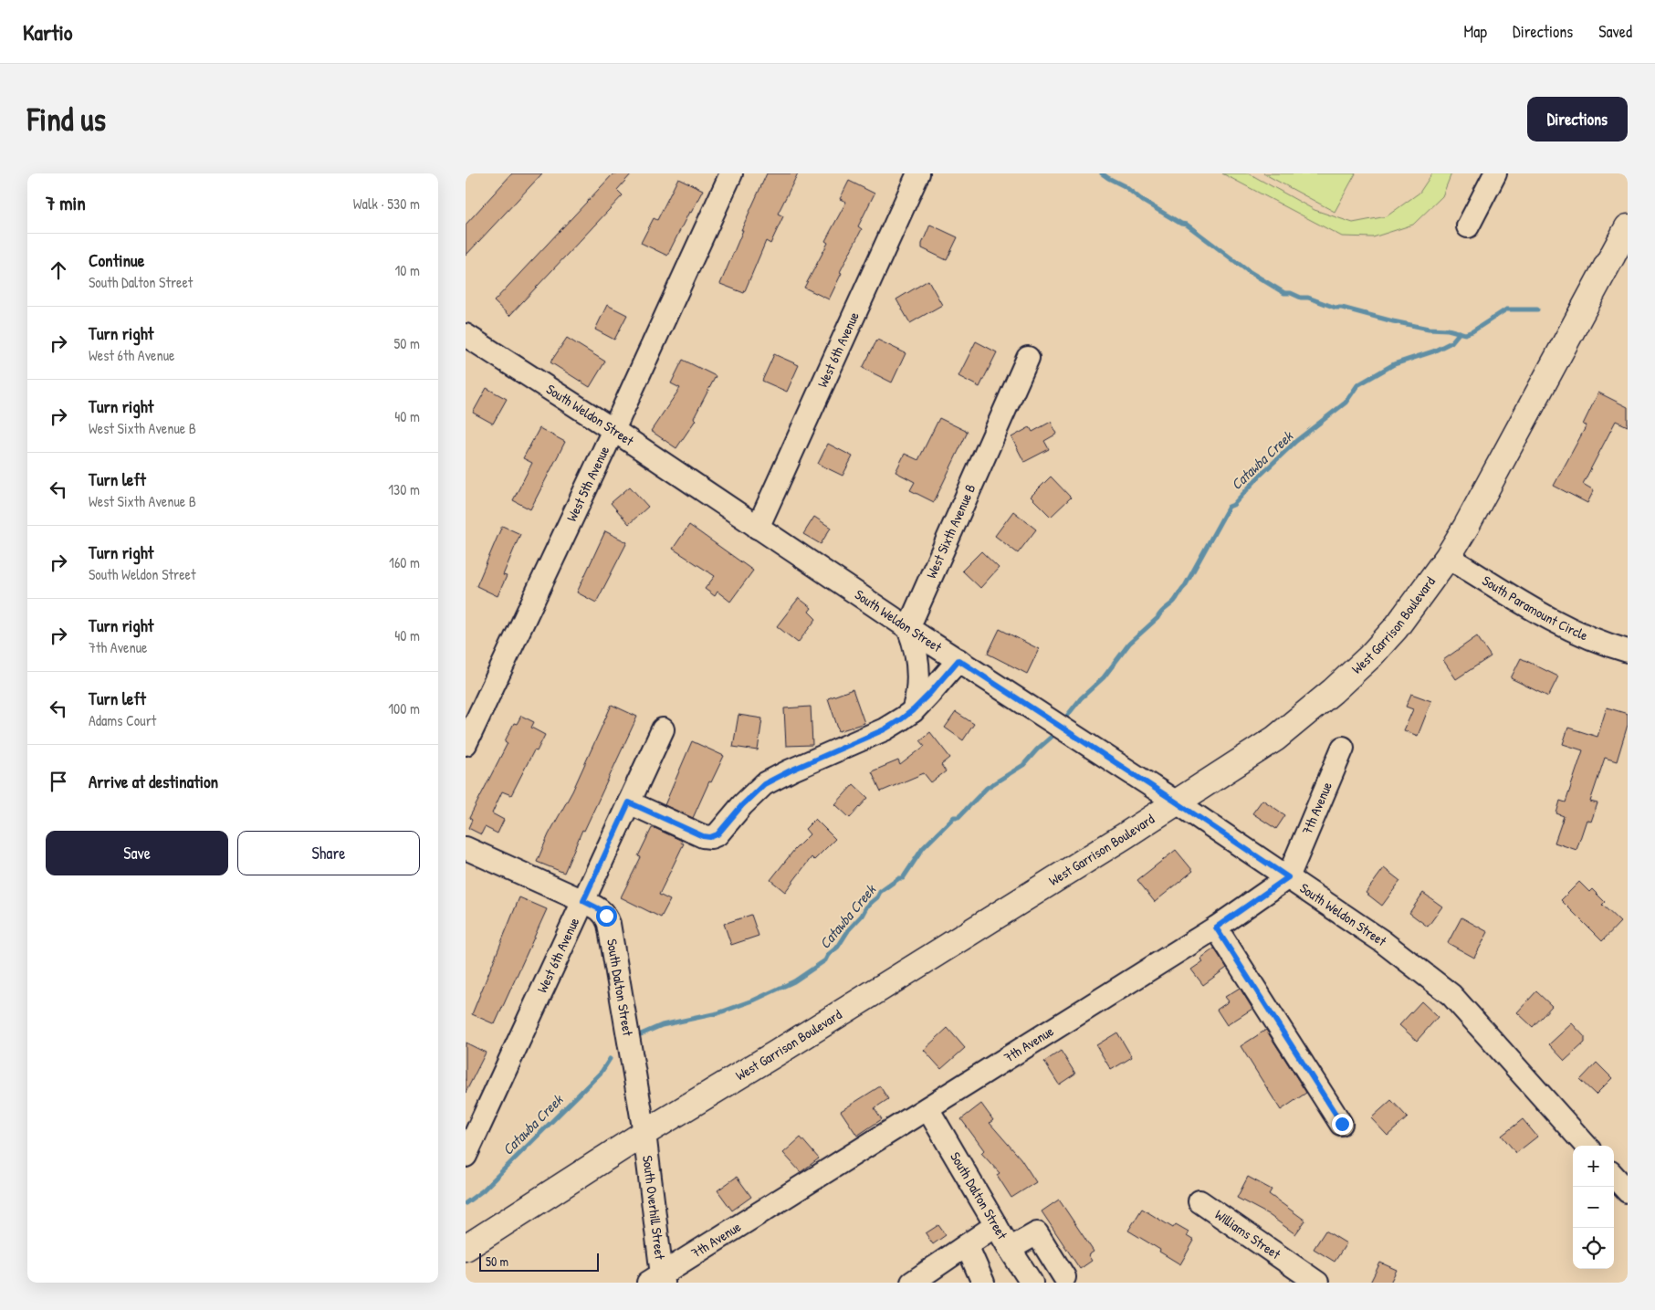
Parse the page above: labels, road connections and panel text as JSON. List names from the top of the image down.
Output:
{
  "streets": {
    "main road": ["West Garrison Boulevard"],
    "street": [
      "West 6th Avenue",
      "South Weldon Street",
      "West 5th Avenue",
      "West Sixth Avenue B",
      "South Paramount Circle",
      "7th Avenue",
      "South Dalton Street",
      "South Overhill Street",
      "Williams Street"
    ]
  },
  "crossings": [
    ["West 6th Avenue", "South Weldon Street"],
    ["West 6th Avenue", "South Dalton Street"],
    ["South Weldon Street", "West 5th Avenue"],
    ["South Weldon Street", "West Sixth Avenue B"],
    ["South Weldon Street", "West Garrison Boulevard"],
    ["South Weldon Street", "7th Avenue"],
    ["South Paramount Circle", "West Garrison Boulevard"],
    ["West Garrison Boulevard", "South Dalton Street"],
    ["West Garrison Boulevard", "South Overhill Street"],
    ["7th Avenue", "South Dalton Street"],
    ["7th Avenue", "South Overhill Street"],
    ["South Dalton Street", "South Overhill Street"]
  ],
  "water": ["Catawba Creek"],
  "scale_bar": "50 m",
  "page": {
    "header": "Kartio",
    "nav": ["Map", "Directions", "Saved"],
    "buttons": [
      "Directions",
      ["Save", "Share"]
    ],
    "title": "Find us",
    "heading": ["7 min", "Walk · 530 m"],
    "list": [
      ["Continue", "South Dalton Street", "10 m"],
      ["Turn right", "West 6th Avenue", "50 m"],
      ["Turn right", "West Sixth Avenue B", "40 m"],
      ["Turn left", "West Sixth Avenue B", "130 m"],
      ["Turn right", "South Weldon Street", "160 m"],
      ["Turn right", "7th Avenue", "40 m"],
      ["Turn left", "Adams Court", "100 m"],
      "Arrive at destination"
    ],
    "map_buttons": ["+", "−"],
    "scale": "50 m"
  }
}
